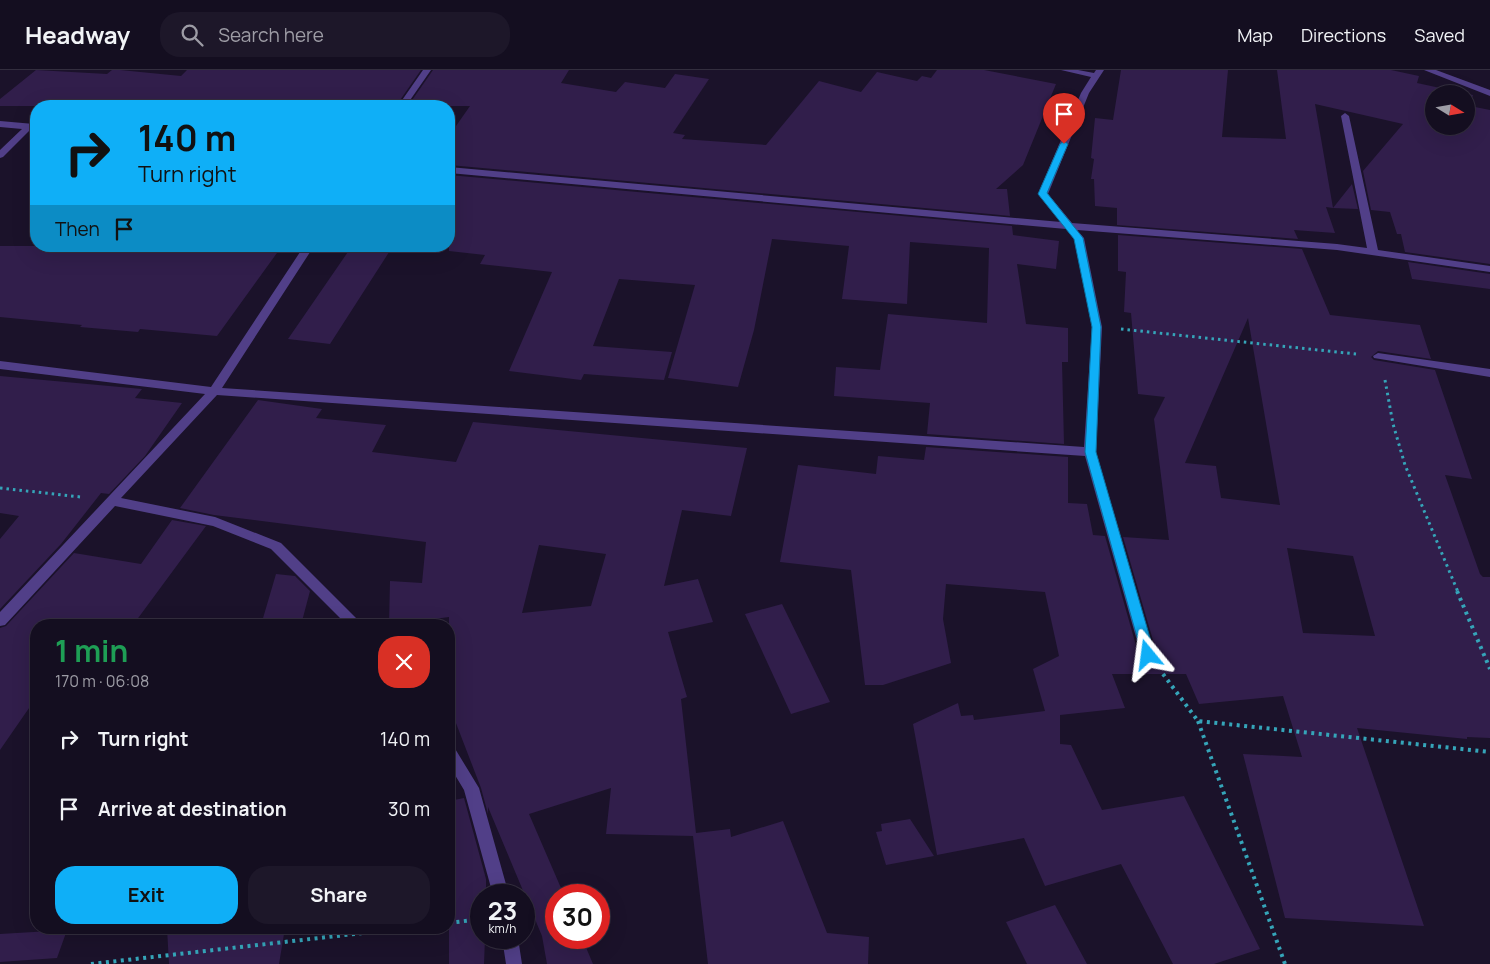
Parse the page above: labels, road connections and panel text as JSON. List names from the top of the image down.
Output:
{
  "north": "right",
  "page": {
    "header": "Headway",
    "search": "Search here",
    "nav": ["Map", "Directions", "Saved"],
    "turn": ["140 m", "Turn right"],
    "then": "Then",
    "heading": ["1 min", "170 m · 06:08"],
    "list": [
      {
        "name": "Turn right",
        "value": "140 m"
      },
      {
        "name": "Arrive at destination",
        "value": "30 m"
      }
    ],
    "buttons": ["Exit", "Share"],
    "speed": "23 km/h",
    "limit": "30"
  }
}
